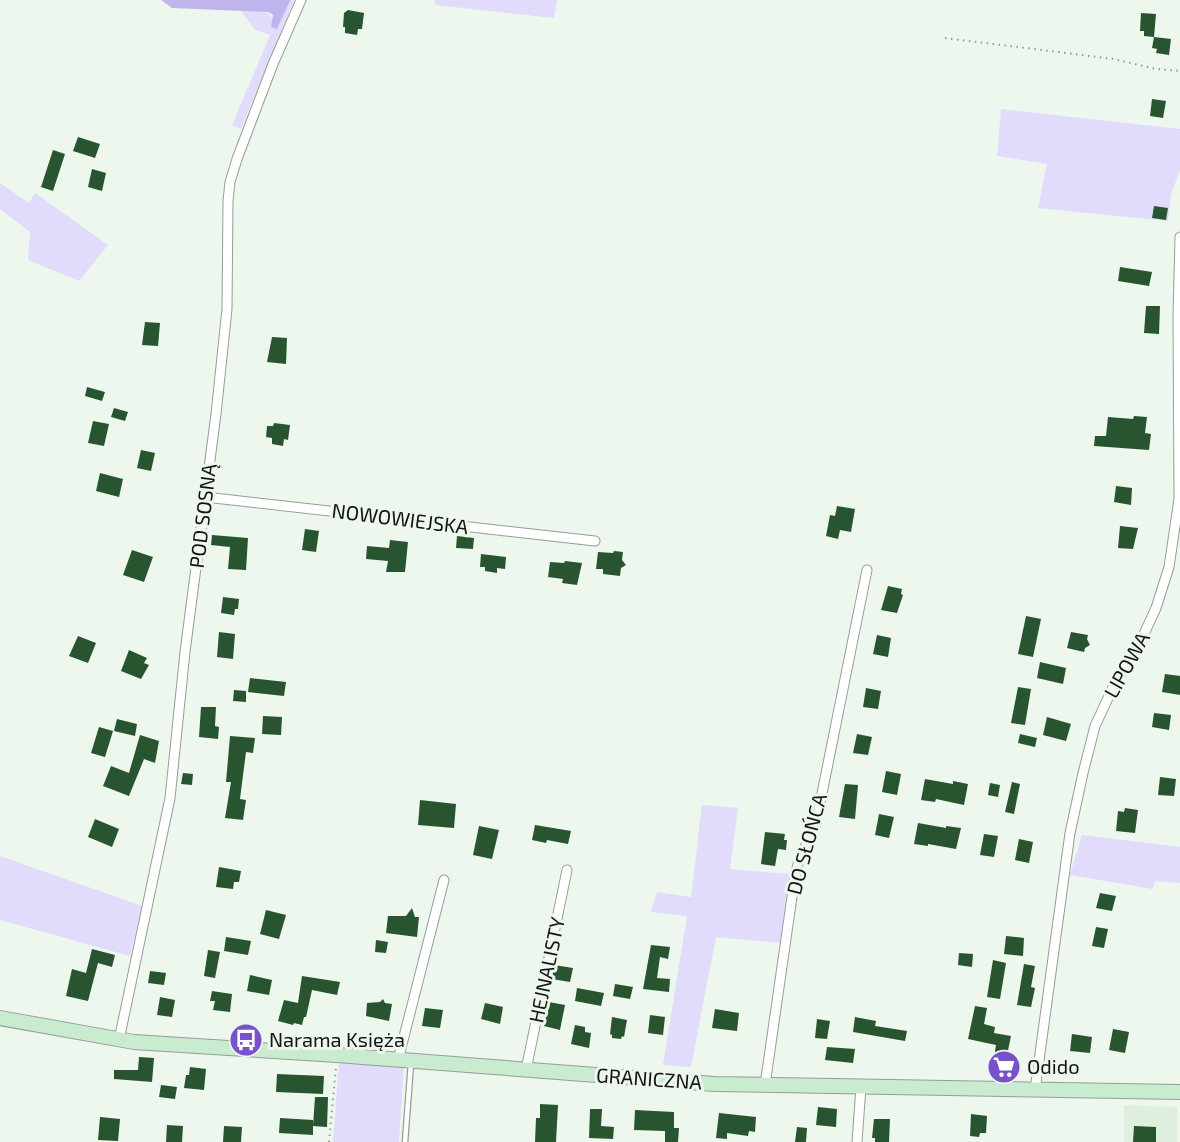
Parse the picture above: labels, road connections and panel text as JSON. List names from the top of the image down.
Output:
{
  "streets": {
    "street": [
      "POD SOSNĄ",
      "NOWOWIEJSKA",
      "LIPOWA",
      "DO SŁOŃCA",
      "HEJNALISTY",
      "GRANICZNA"
    ]
  },
  "crossings": [
    ["POD SOSNĄ", "NOWOWIEJSKA"],
    ["POD SOSNĄ", "GRANICZNA"],
    ["LIPOWA", "GRANICZNA"],
    ["DO SŁOŃCA", "GRANICZNA"],
    ["HEJNALISTY", "GRANICZNA"]
  ],
  "places": {
    "bus stop": ["Narama Księża"],
    "supermarket": ["Odido"]
  }
}
